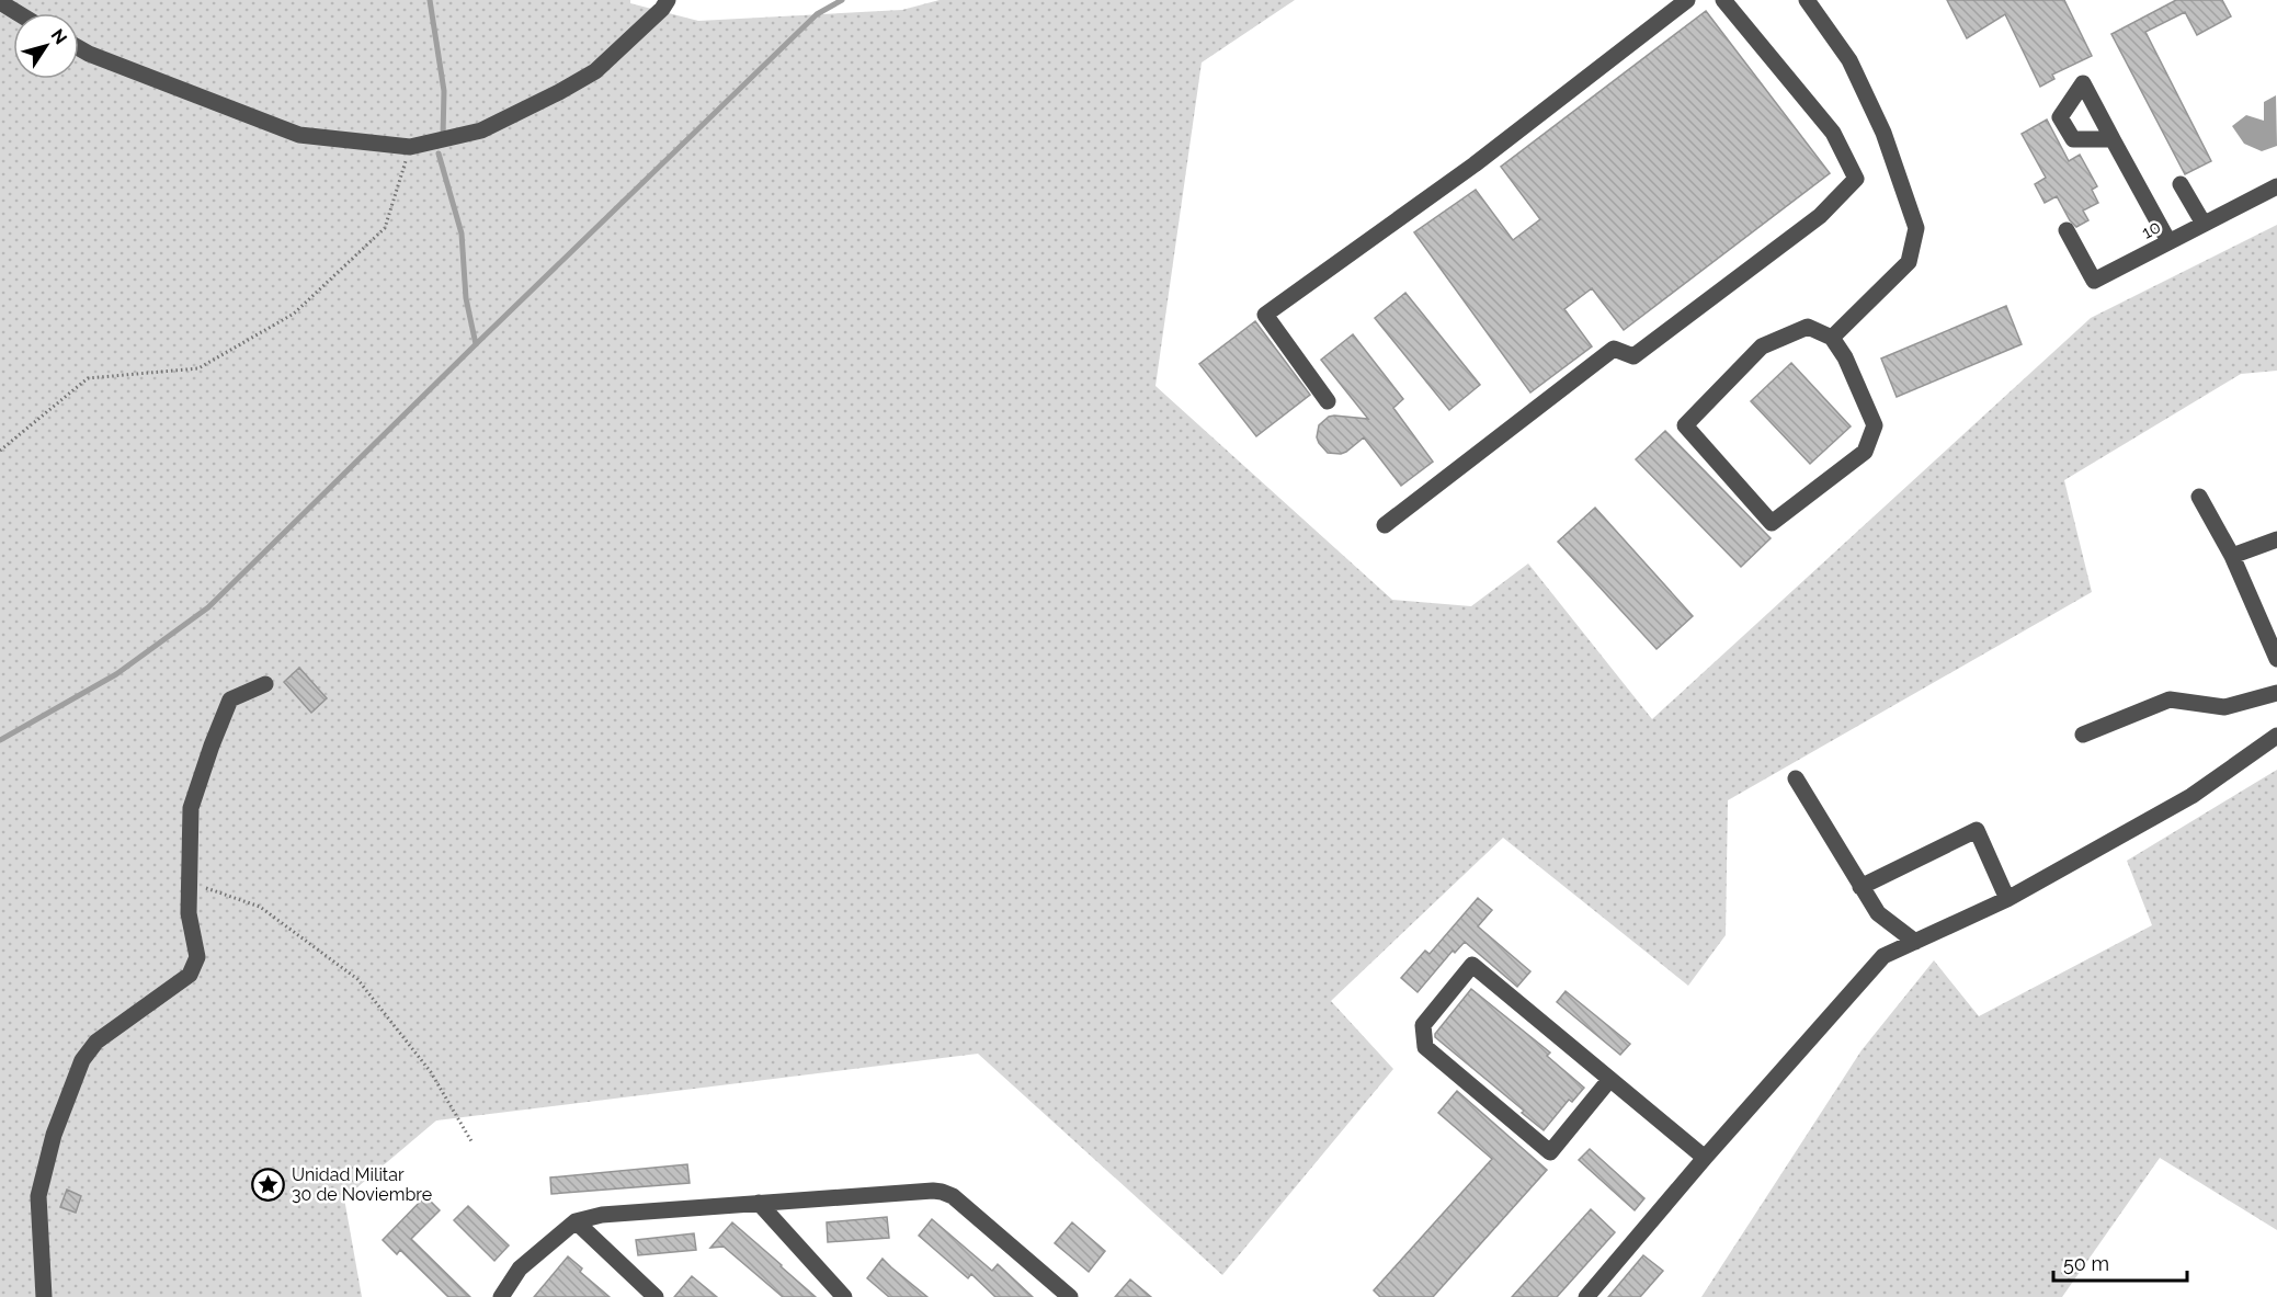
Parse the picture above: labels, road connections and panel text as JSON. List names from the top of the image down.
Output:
{
  "streets": {
    "street": ["10"]
  },
  "places": {
    "place": ["Unidad Militar 30 de Noviembre"]
  },
  "scale_bar": "50 m",
  "north": "top right"
}
